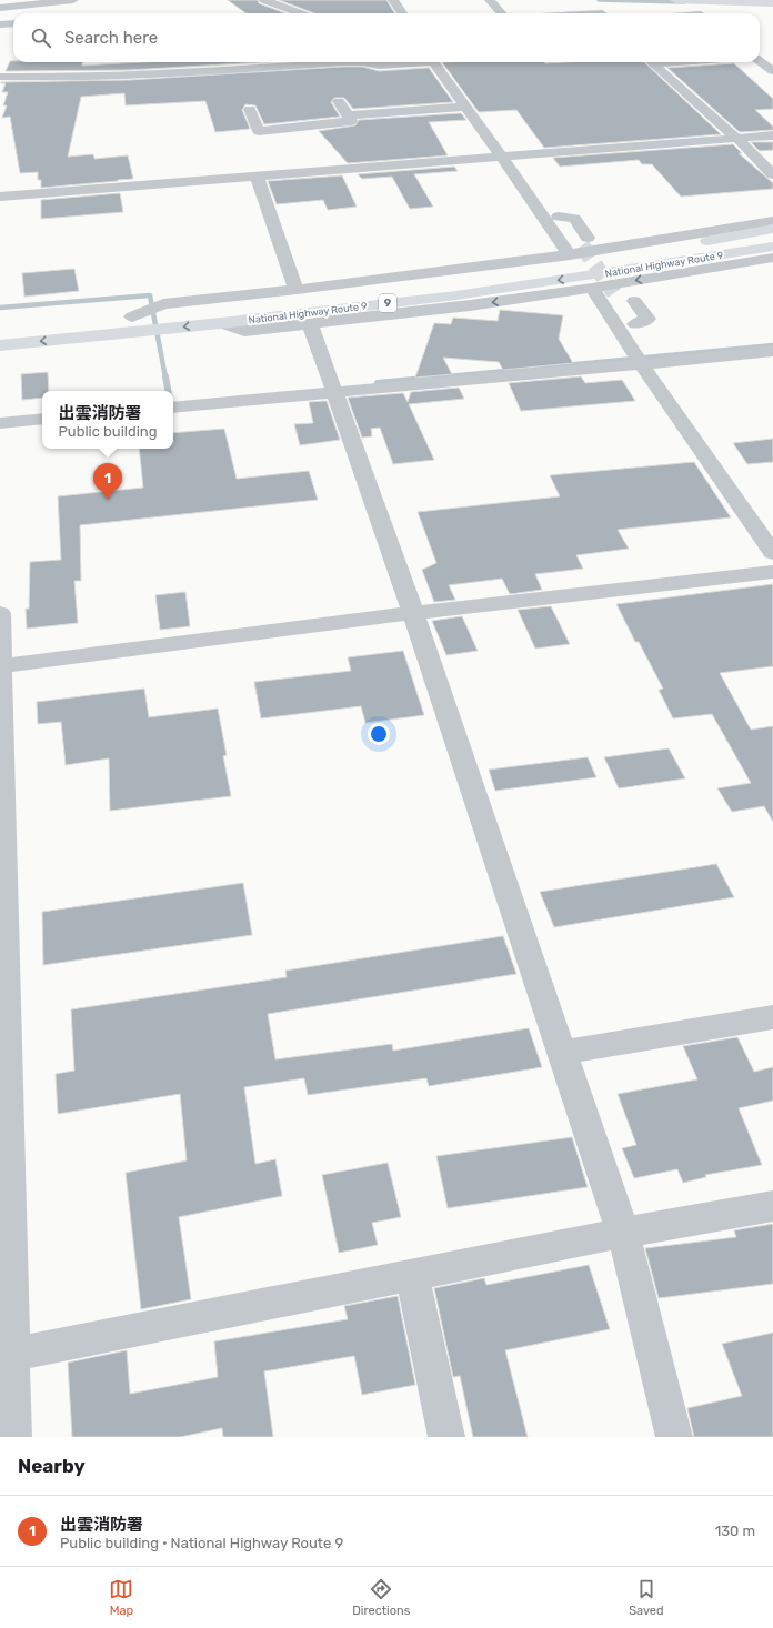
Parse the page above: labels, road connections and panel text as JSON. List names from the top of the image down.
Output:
{
  "streets": {
    "main road": ["National Highway Route 9", "9"]
  },
  "crossings": [
    ["National Highway Route 9", "9"]
  ],
  "page": {
    "search": "Search here",
    "popup": ["出雲消防署", "Public building"],
    "pins": "1",
    "heading": "Nearby",
    "list": [
      {
        "mark": "1",
        "name": "出雲消防署",
        "note": "Public building · National Highway Route 9",
        "value": "130 m"
      }
    ],
    "nav": ["Map", "Directions", "Saved"]
  }
}
